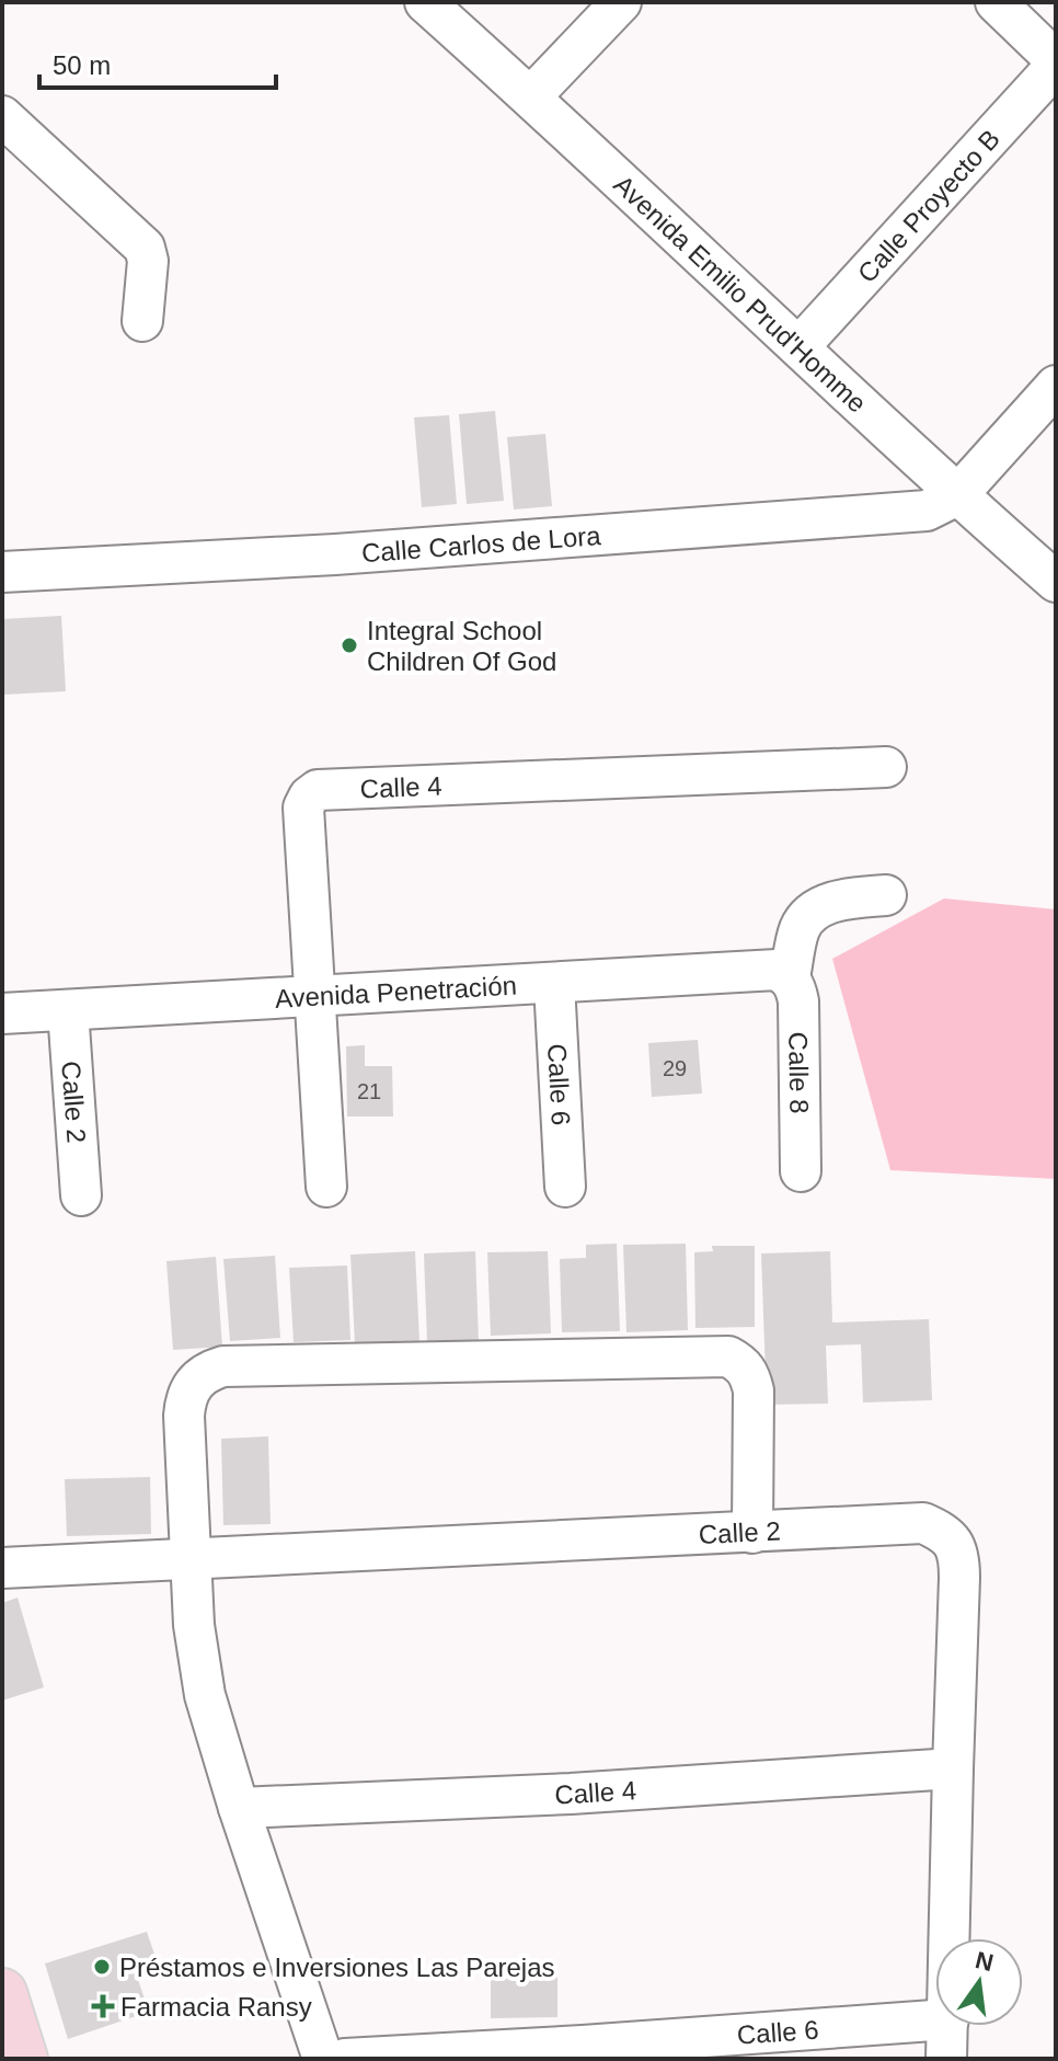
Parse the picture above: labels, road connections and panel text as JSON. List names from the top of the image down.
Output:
{
  "streets": {
    "street": [
      "Calle Proyecto B",
      "Avenida Emilio Prud'Homme",
      "Calle Carlos de Lora",
      "Calle 4",
      "Avenida Penetración",
      "Calle 8",
      "Calle 6",
      "Calle 2"
    ]
  },
  "crossings": [
    ["Calle Proyecto B", "Avenida Emilio Prud'Homme"],
    ["Avenida Emilio Prud'Homme", "Calle Carlos de Lora"],
    ["Calle 4", "Avenida Penetración"],
    ["Calle 4", "Calle 2"],
    ["Avenida Penetración", "Calle 8"],
    ["Avenida Penetración", "Calle 6"],
    ["Avenida Penetración", "Calle 2"]
  ],
  "places": {
    "other": ["Integral School Children Of God", "Préstamos e Inversiones Las Parejas"],
    "health": ["Farmacia Ransy"]
  },
  "house_numbers": ["29", "21"],
  "scale_bar": "50 m",
  "north": "top"
}
